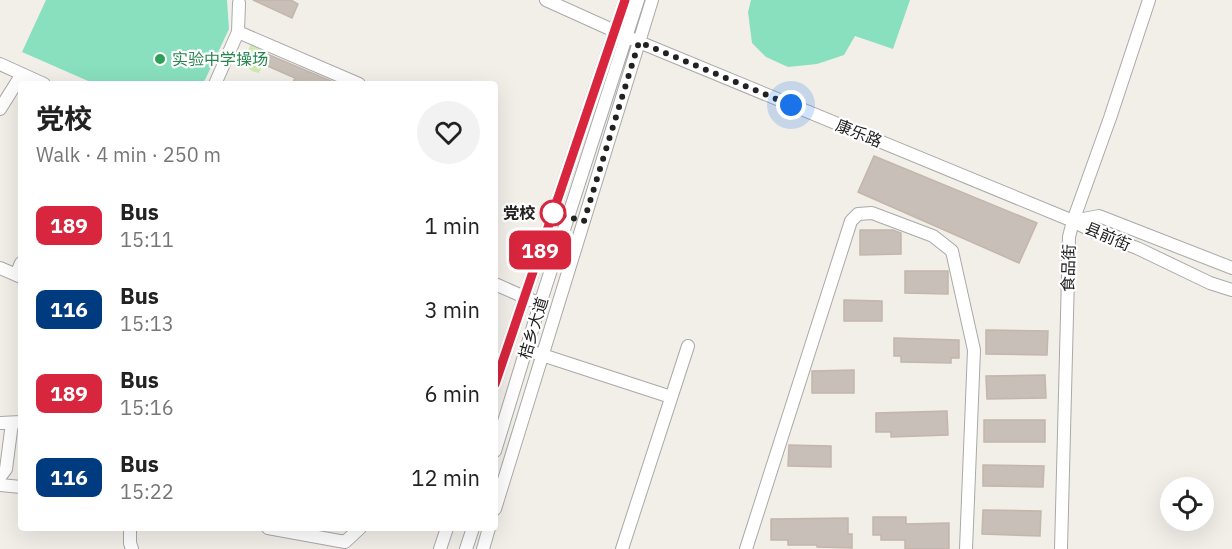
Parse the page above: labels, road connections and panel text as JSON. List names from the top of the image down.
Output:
{
  "streets": {
    "street": [
      "康乐路",
      "县前街",
      "食品街",
      "桔乡大道"
    ]
  },
  "crossings": [
    ["康乐路", "县前街"],
    ["康乐路", "食品街"],
    ["康乐路", "桔乡大道"],
    ["县前街", "食品街"]
  ],
  "places": ["实验中学操场", "党校"],
  "lines": ["bus line 189"],
  "page": {
    "on_map": "189",
    "heading": ["党校", "Walk · 4 min · 250 m"],
    "list": [
      {
        "mark": "189",
        "name": "Bus",
        "note": "15:11",
        "value": "1 min"
      },
      {
        "mark": "116",
        "name": "Bus",
        "note": "15:13",
        "value": "3 min"
      },
      {
        "mark": "189",
        "name": "Bus",
        "note": "15:16",
        "value": "6 min"
      },
      {
        "mark": "116",
        "name": "Bus",
        "note": "15:22",
        "value": "12 min"
      }
    ]
  }
}
